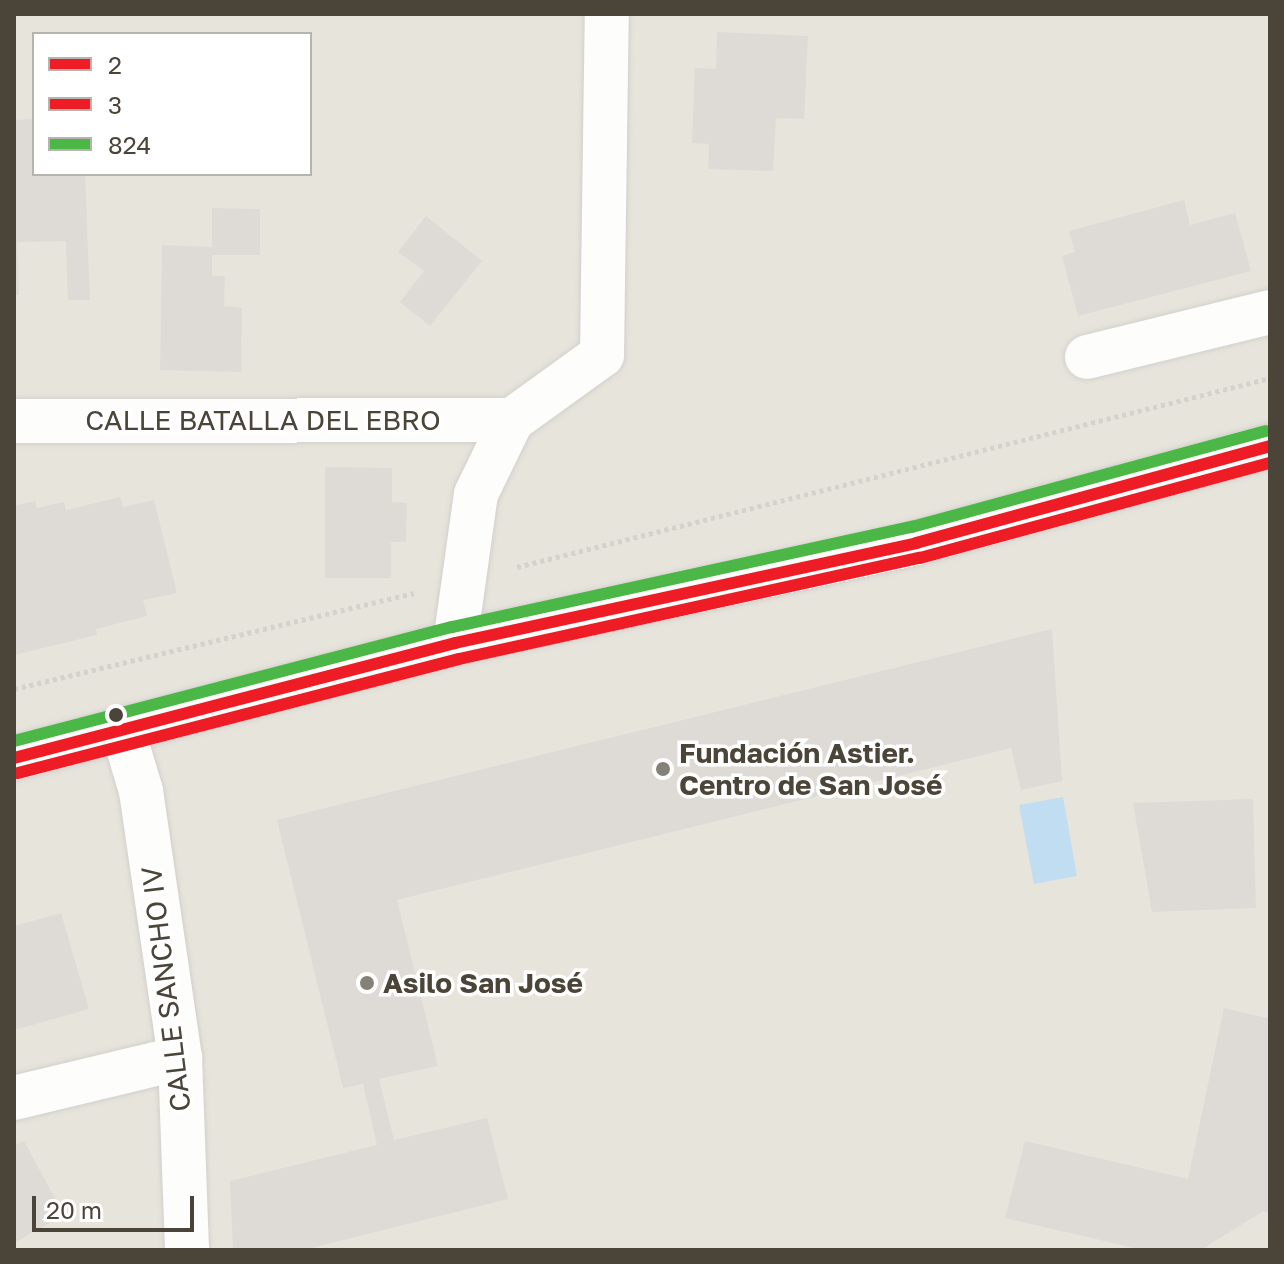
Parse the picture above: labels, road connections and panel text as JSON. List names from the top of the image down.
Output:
{
  "streets": {
    "street": ["CALLE BATALLA DEL EBRO", "CALLE SANCHO IV"]
  },
  "places": ["Fundación Astier. Centro de San José", "Asilo San José"],
  "lines": ["transit line 824", "transit line 2", "transit line 3"],
  "legend": ["2", "3", "824"],
  "scale_bar": "20 m"
}
